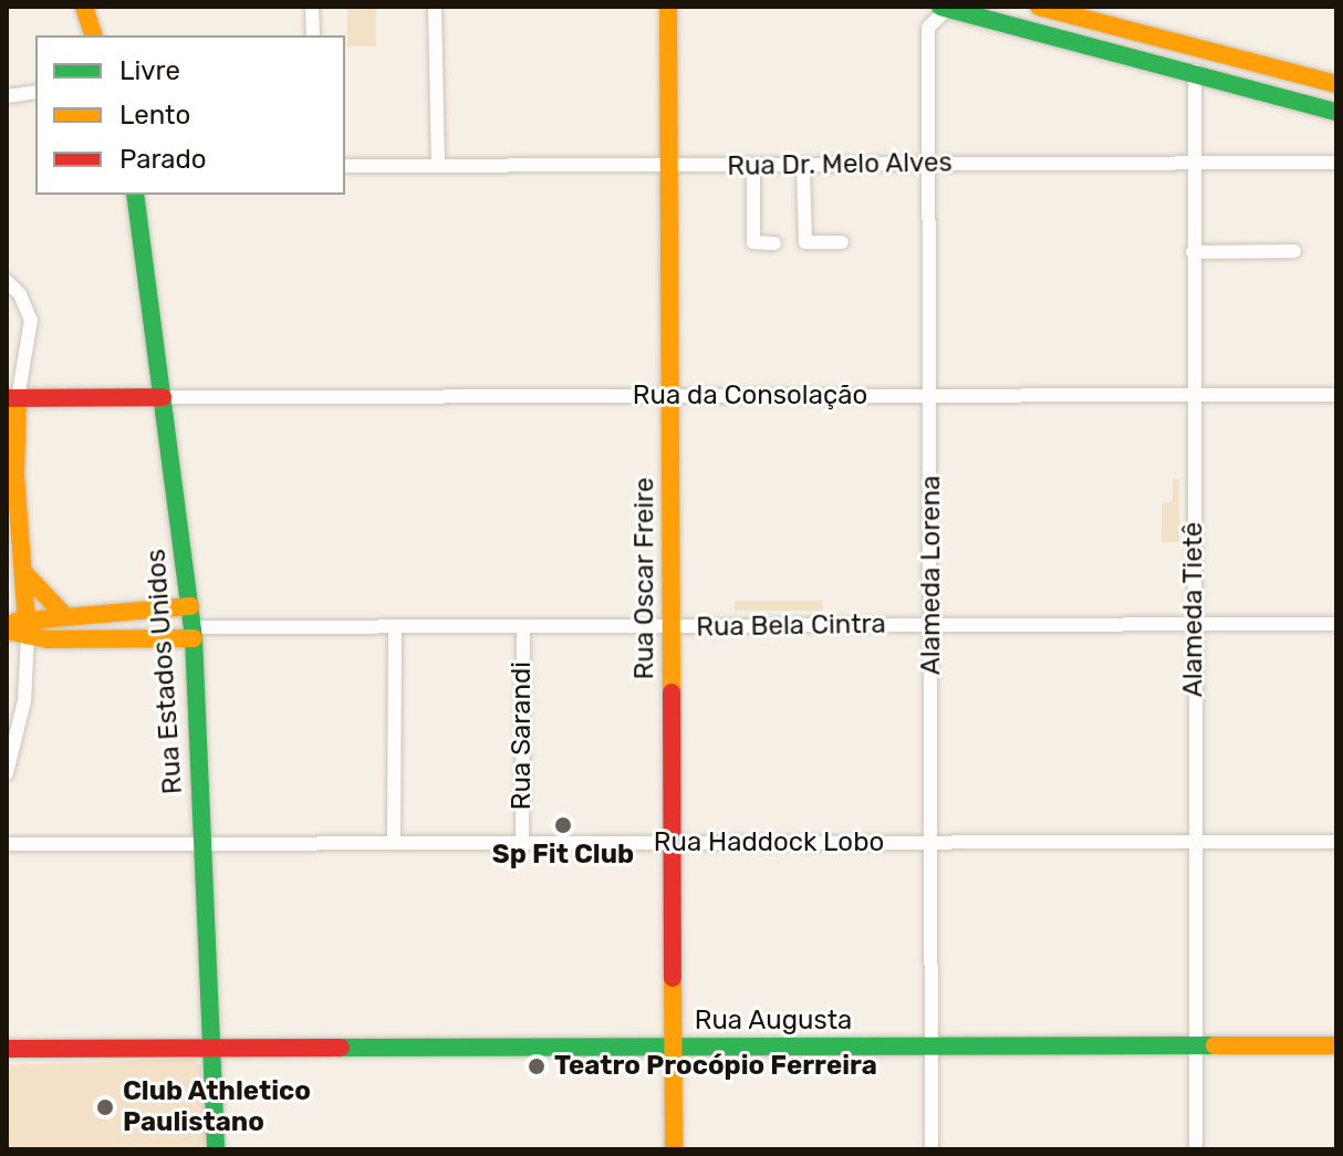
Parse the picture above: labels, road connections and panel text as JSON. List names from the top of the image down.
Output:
{
  "streets": {
    "main road": ["Rua Oscar Freire", "Rua Estados Unidos", "Rua Augusta"],
    "street": [
      "Rua Dr. Melo Alves",
      "Rua da Consolação",
      "Alameda Lorena",
      "Alameda Tietê",
      "Rua Bela Cintra",
      "Rua Sarandi",
      "Rua Haddock Lobo"
    ]
  },
  "crossings": [
    ["Rua Dr. Melo Alves", "Alameda Lorena"],
    ["Rua Dr. Melo Alves", "Rua Oscar Freire"],
    ["Rua Dr. Melo Alves", "Alameda Tietê"],
    ["Rua da Consolação", "Alameda Lorena"],
    ["Rua da Consolação", "Rua Oscar Freire"],
    ["Rua da Consolação", "Alameda Tietê"],
    ["Rua da Consolação", "Rua Estados Unidos"],
    ["Alameda Lorena", "Rua Bela Cintra"],
    ["Alameda Lorena", "Rua Haddock Lobo"],
    ["Alameda Lorena", "Rua Augusta"],
    ["Rua Oscar Freire", "Rua Bela Cintra"],
    ["Rua Oscar Freire", "Rua Haddock Lobo"],
    ["Rua Oscar Freire", "Rua Augusta"],
    ["Alameda Tietê", "Rua Bela Cintra"],
    ["Alameda Tietê", "Rua Haddock Lobo"],
    ["Alameda Tietê", "Rua Augusta"],
    ["Rua Bela Cintra", "Rua Estados Unidos"],
    ["Rua Bela Cintra", "Rua Sarandi"],
    ["Rua Estados Unidos", "Rua Haddock Lobo"],
    ["Rua Estados Unidos", "Rua Augusta"],
    ["Rua Sarandi", "Rua Haddock Lobo"]
  ],
  "places": ["Sp Fit Club", "Teatro Procópio Ferreira", "Club Athletico Paulistano"],
  "legend": ["Livre", "Lento", "Parado"]
}
